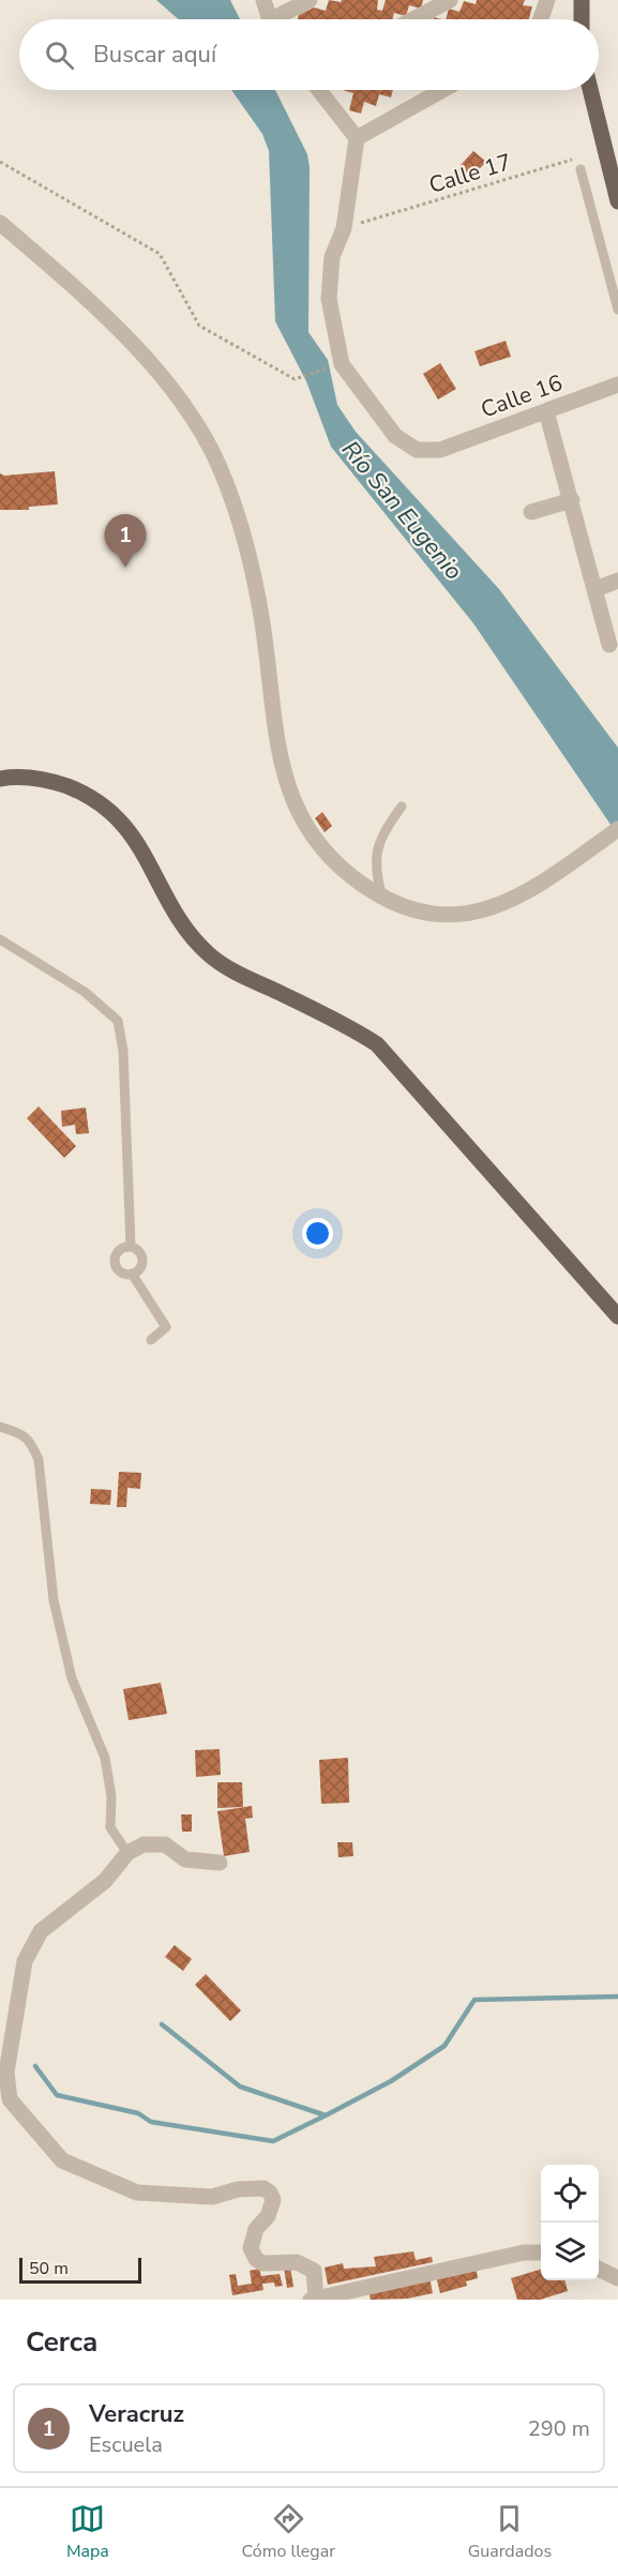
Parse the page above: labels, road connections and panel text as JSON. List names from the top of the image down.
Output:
{
  "streets": {
    "street": ["Calle 16"],
    "path": ["Calle 17"]
  },
  "crossings": [
    ["Calle 17", "Calle 16"]
  ],
  "water": ["Río San Eugenio"],
  "scale_bar": "50 m",
  "page": {
    "search": "Buscar aquí",
    "pins": "1",
    "scale": "50 m",
    "heading": "Cerca",
    "list": [
      {
        "mark": "1",
        "name": "Veracruz",
        "note": "Escuela",
        "value": "290 m"
      }
    ],
    "nav": ["Mapa", "Cómo llegar", "Guardados"]
  }
}
